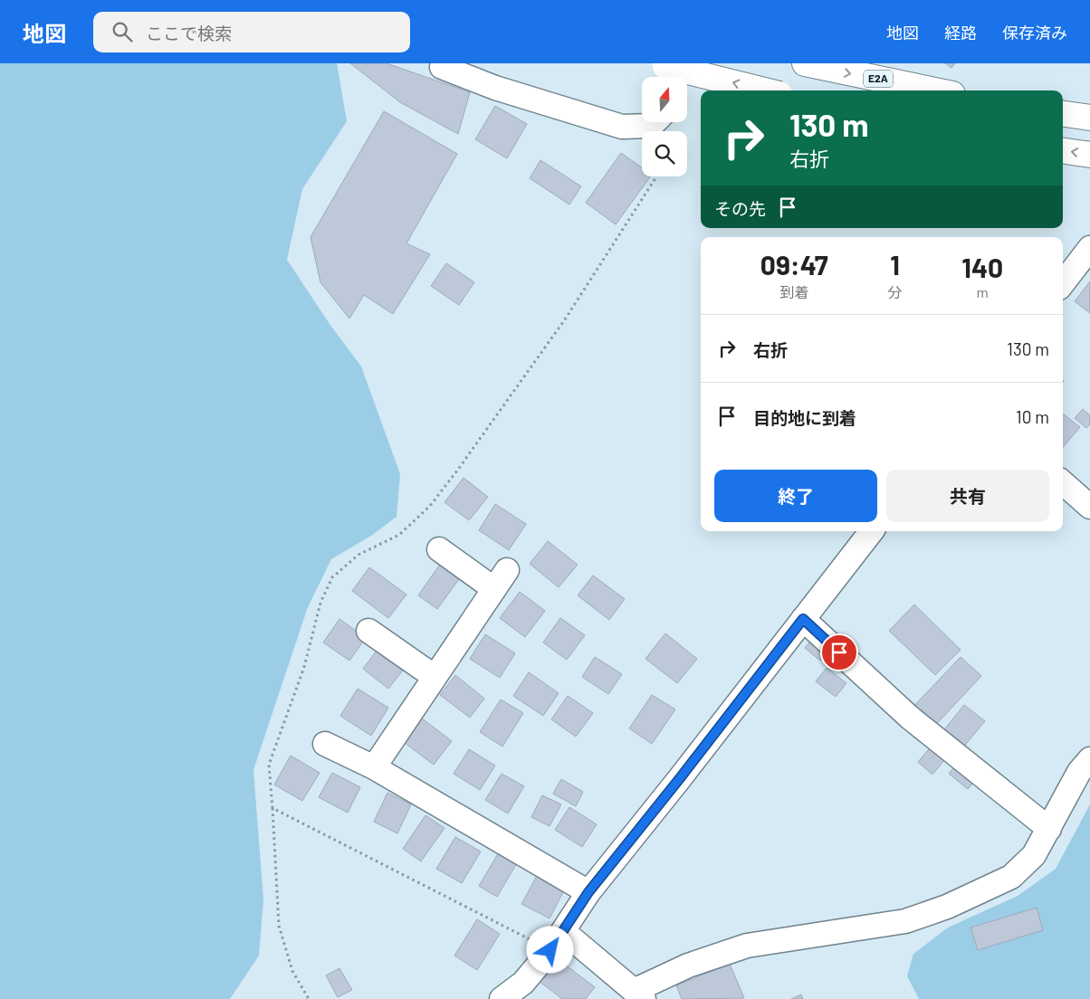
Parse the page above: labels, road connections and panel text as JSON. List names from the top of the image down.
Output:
{
  "streets": {
    "highway": ["E2A"]
  },
  "north": "top",
  "page": {
    "header": "地図",
    "search": "ここで検索",
    "nav": ["地図", "経路", "保存済み"],
    "turn": ["130 m", "右折"],
    "then": "その先",
    "eta": [
      "09:47",
      "到着",
      "1",
      "分",
      "140",
      "m"
    ],
    "list": [
      {
        "name": "右折",
        "value": "130 m"
      },
      {
        "name": "目的地に到着",
        "value": "10 m"
      }
    ],
    "buttons": ["終了", "共有"]
  }
}
